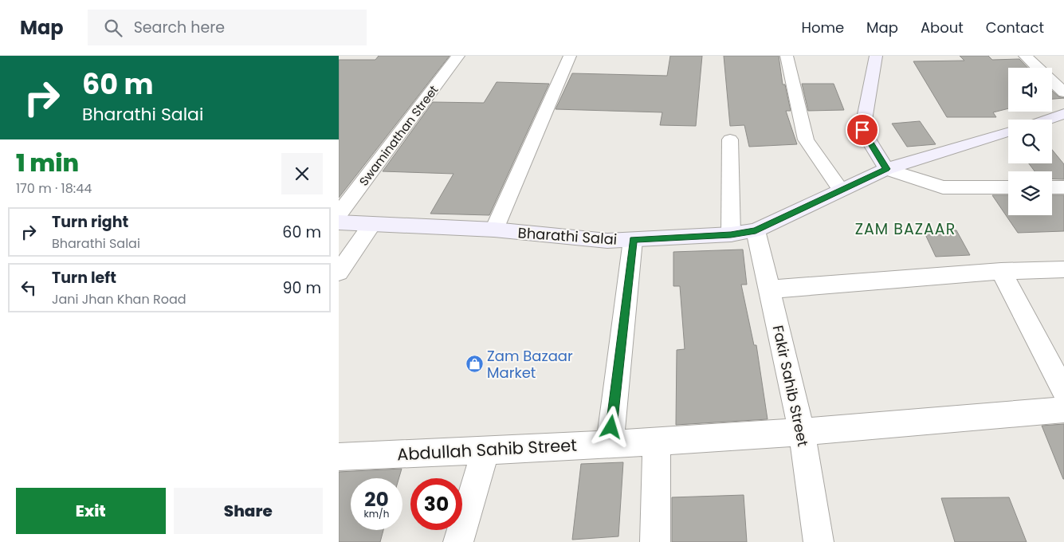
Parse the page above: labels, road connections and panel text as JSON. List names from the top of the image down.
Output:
{
  "streets": {
    "street": [
      "Swaminathan Street",
      "Bharathi Salai",
      "Fakir Sahib Street",
      "Abdullah Sahib Street"
    ]
  },
  "crossings": [
    ["Bharathi Salai", "Fakir Sahib Street"],
    ["Fakir Sahib Street", "Abdullah Sahib Street"]
  ],
  "districts": ["ZAM BAZAAR"],
  "places": {
    "shop": ["Zam Bazaar Market"]
  },
  "page": {
    "header": "Map",
    "search": "Search here",
    "nav": [
      "Home",
      "Map",
      "About",
      "Contact"
    ],
    "turn": ["60 m", "Bharathi Salai"],
    "heading": ["1 min", "170 m · 18:44"],
    "list": [
      {
        "name": "Turn right",
        "note": "Bharathi Salai",
        "value": "60 m"
      },
      {
        "name": "Turn left",
        "note": "Jani Jhan Khan Road",
        "value": "90 m"
      }
    ],
    "speed": "20 km/h",
    "limit": "30",
    "buttons": ["Exit", "Share"]
  }
}
